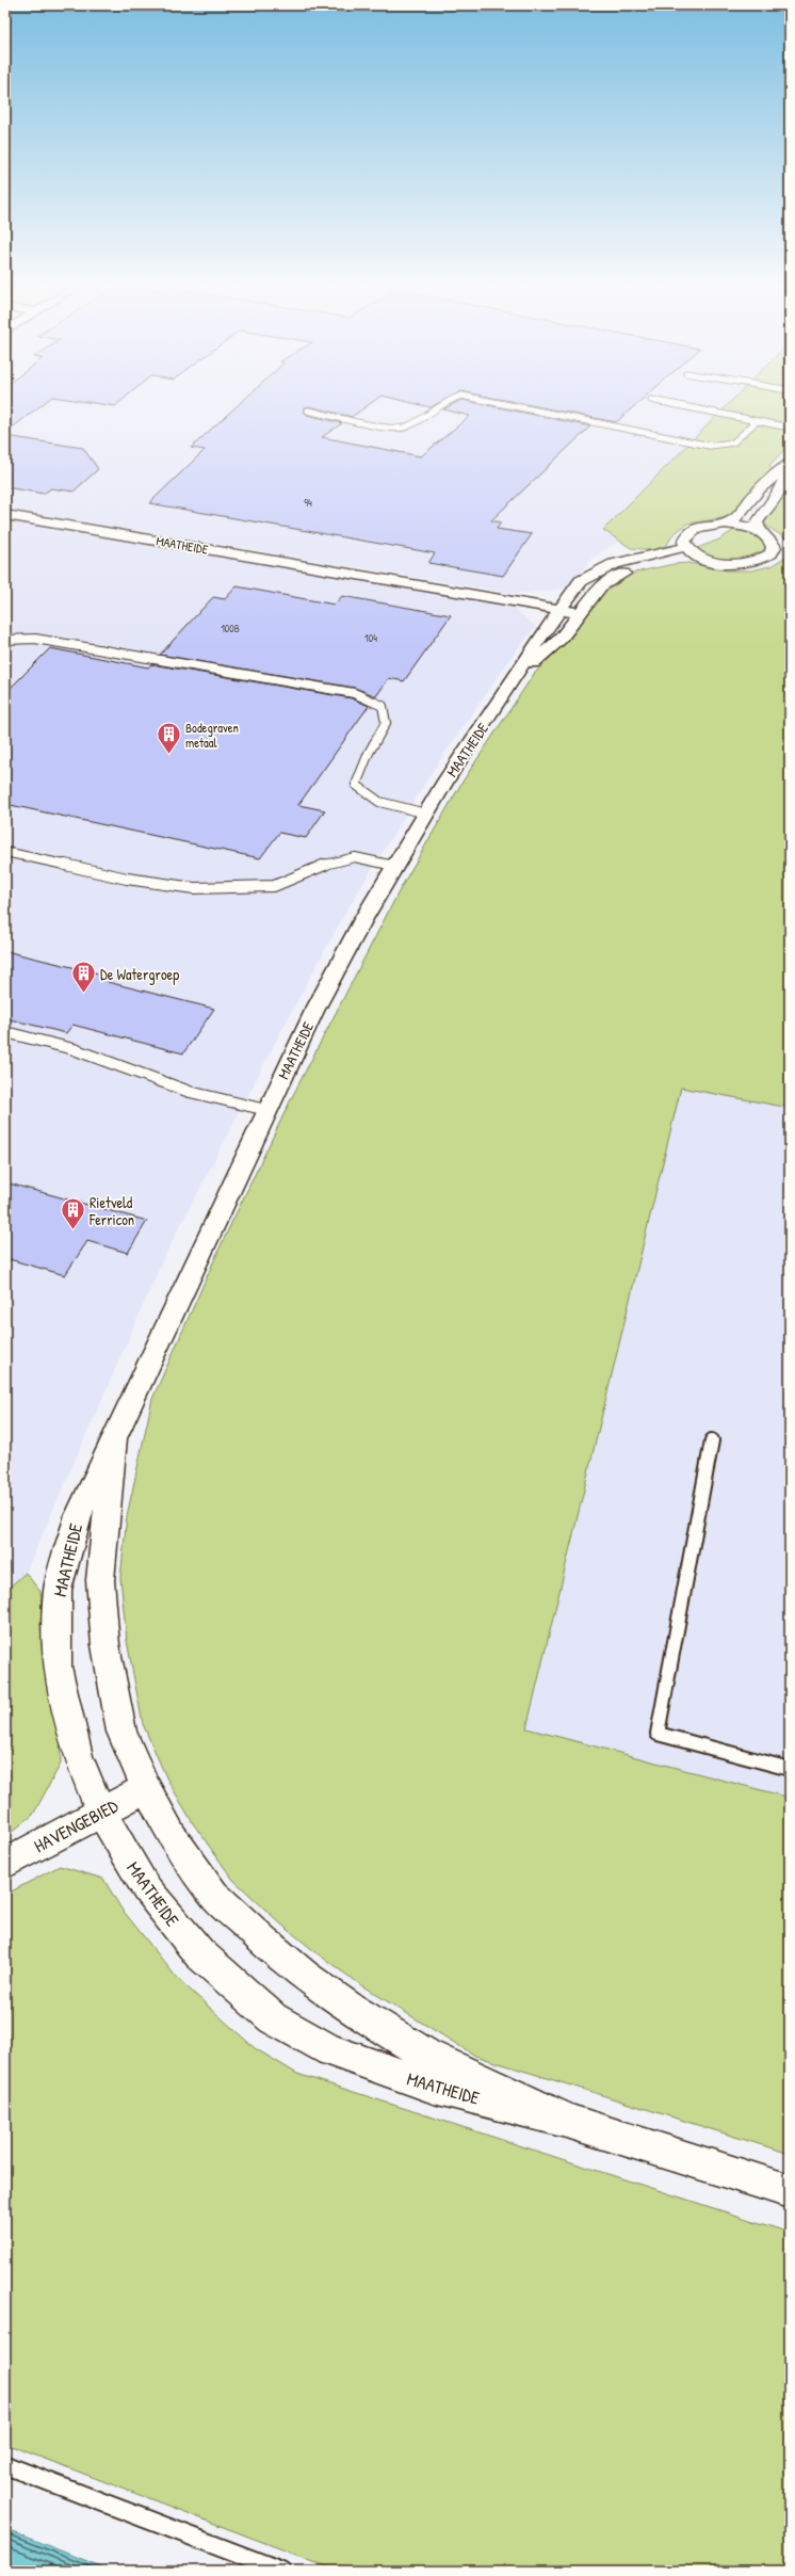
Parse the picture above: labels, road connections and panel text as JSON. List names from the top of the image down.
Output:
{
  "streets": {
    "street": ["MAATHEIDE", "HAVENGEBIED"]
  },
  "crossings": [
    ["MAATHEIDE", "HAVENGEBIED"]
  ],
  "places": {
    "building": ["Bodegraven metaal", "De Watergroep", "Rietveld Ferricon"]
  },
  "house_numbers": ["94", "100B", "104"]
}
